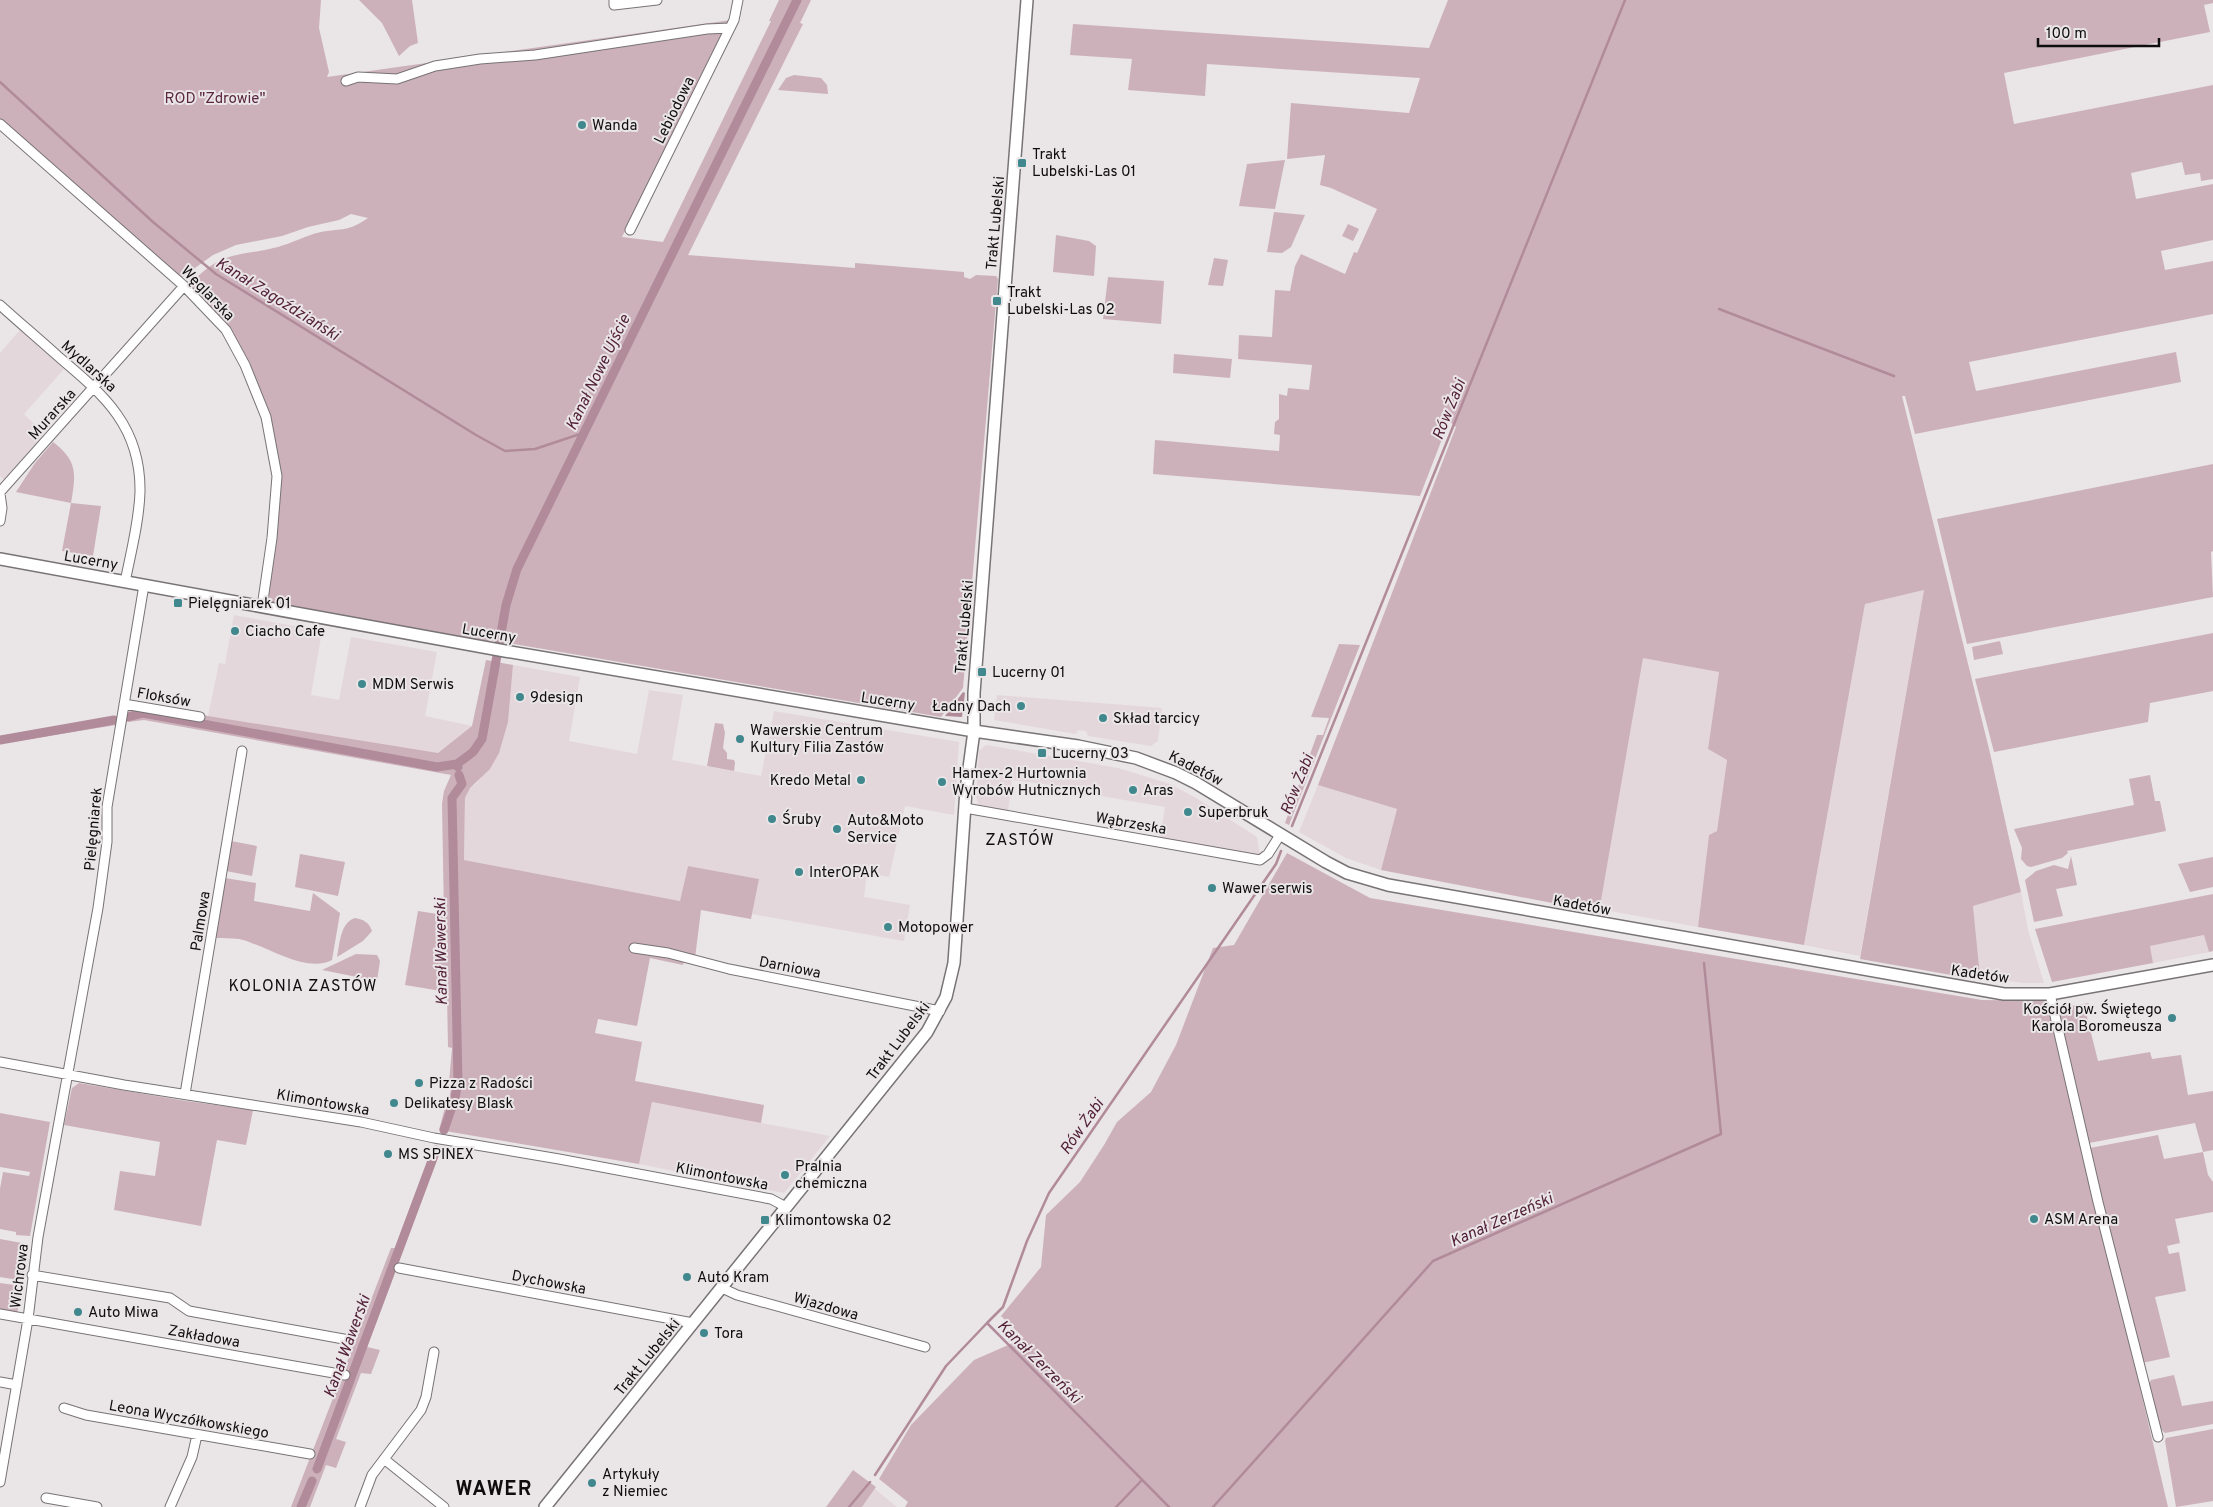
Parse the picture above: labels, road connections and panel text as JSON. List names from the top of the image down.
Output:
{
  "streets": {
    "street": [
      "Lebiodowa",
      "Trakt Lubelski",
      "Węglarska",
      "Mydlarska",
      "Murarska",
      "Lucerny",
      "Floksów",
      "Kadetów",
      "Wąbrzeska",
      "Pielęgniarek",
      "Palmowa",
      "Darniowa",
      "Klimontowska",
      "Wichrowa",
      "Dychowska",
      "Wjazdowa",
      "Zakładowa",
      "Leona Wyczółkowskiego"
    ]
  },
  "crossings": [
    ["Trakt Lubelski", "Lucerny"],
    ["Trakt Lubelski", "Kadetów"],
    ["Trakt Lubelski", "Wąbrzeska"],
    ["Trakt Lubelski", "Darniowa"],
    ["Trakt Lubelski", "Klimontowska"],
    ["Trakt Lubelski", "Dychowska"],
    ["Trakt Lubelski", "Wjazdowa"],
    ["Węglarska", "Murarska"],
    ["Węglarska", "Lucerny"],
    ["Mydlarska", "Murarska"],
    ["Mydlarska", "Lucerny"],
    ["Lucerny", "Kadetów"],
    ["Lucerny", "Pielęgniarek"],
    ["Floksów", "Pielęgniarek"],
    ["Kadetów", "Wąbrzeska"],
    ["Pielęgniarek", "Klimontowska"],
    ["Pielęgniarek", "Wichrowa"],
    ["Palmowa", "Klimontowska"],
    ["Klimontowska", "Wichrowa"],
    ["Wichrowa", "Zakładowa"]
  ],
  "districts": ["ZASTÓW", "KOLONIA ZASTÓW", "WAWER"],
  "water": [
    "Kanał Zagoździański",
    "Kanał Nowe Ujście",
    "Rów Żabi",
    "Kanał Wawerski",
    "Kanał Zerzeński"
  ],
  "parks": ["ROD \"Zdrowie\""],
  "places": {
    "other": [
      "Wanda",
      "Ciacho Cafe",
      "MDM Serwis",
      "9design",
      "Ładny Dach",
      "Skład tarcicy",
      "Wawerskie Centrum Kultury Filia Zastów",
      "Kredo Metal",
      "Hamex-2 Hurtownia Wyrobów Hutnicznych",
      "Aras",
      "Superbruk",
      "Śruby",
      "Auto&Moto Service",
      "InterOPAK",
      "Wawer serwis",
      "Motopower",
      "Kościół pw. Świętego Karola Boromeusza",
      "Pizza z Radości",
      "Delikatesy Blask",
      "MS SPINEX",
      "Pralnia chemiczna",
      "ASM Arena",
      "Auto Kram",
      "Auto Miwa",
      "Tora",
      "Artykuły z Niemiec"
    ],
    "transit": [
      "Trakt Lubelski-Las 01",
      "Trakt Lubelski-Las 02",
      "Pielęgniarek 01",
      "Lucerny 01",
      "Lucerny 03",
      "Klimontowska 02"
    ]
  },
  "scale_bar": "100 m"
}
